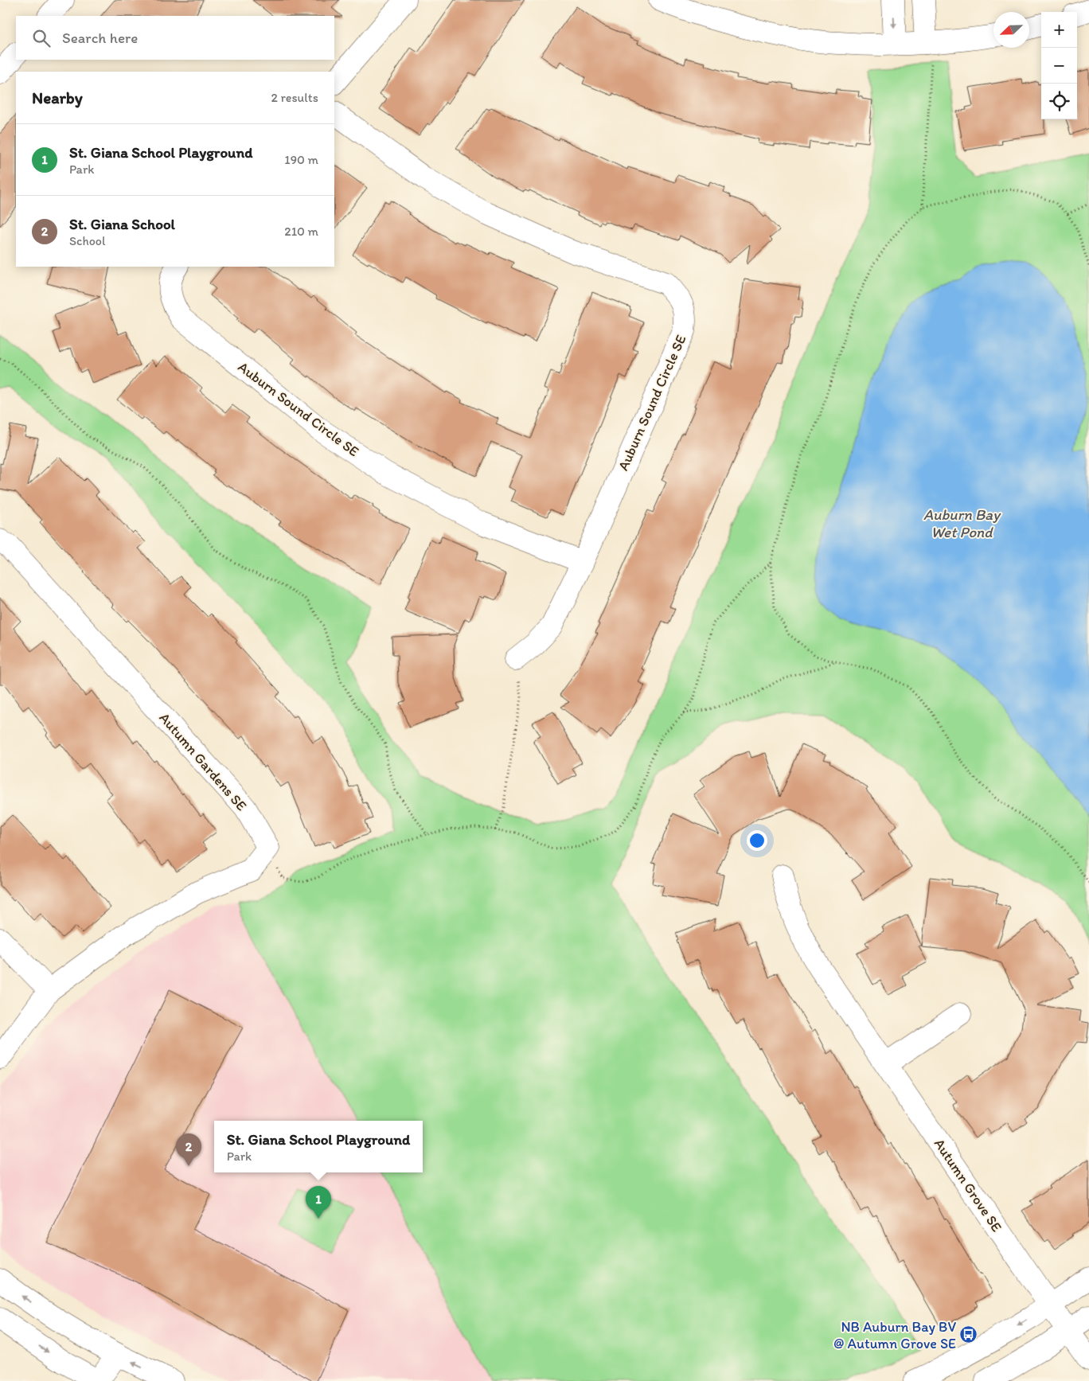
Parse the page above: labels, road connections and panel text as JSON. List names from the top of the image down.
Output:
{
  "streets": {
    "street": ["Auburn Sound Circle SE", "Autumn Gardens SE", "Autumn Grove SE"]
  },
  "water": ["Auburn Bay Wet Pond"],
  "places": {
    "bus stop": ["NB Auburn Bay BV @ Autumn Grove SE"]
  },
  "north": "bottom left",
  "page": {
    "map_buttons": ["+", "−"],
    "search": "Search here",
    "heading": ["Nearby", "2 results"],
    "list": [
      {
        "mark": "1",
        "name": "St. Giana School Playground",
        "note": "Park",
        "value": "190 m"
      },
      {
        "mark": "2",
        "name": "St. Giana School",
        "note": "School",
        "value": "210 m"
      }
    ],
    "popup": ["St. Giana School Playground", "Park"],
    "pins": ["2", "1"]
  }
}
